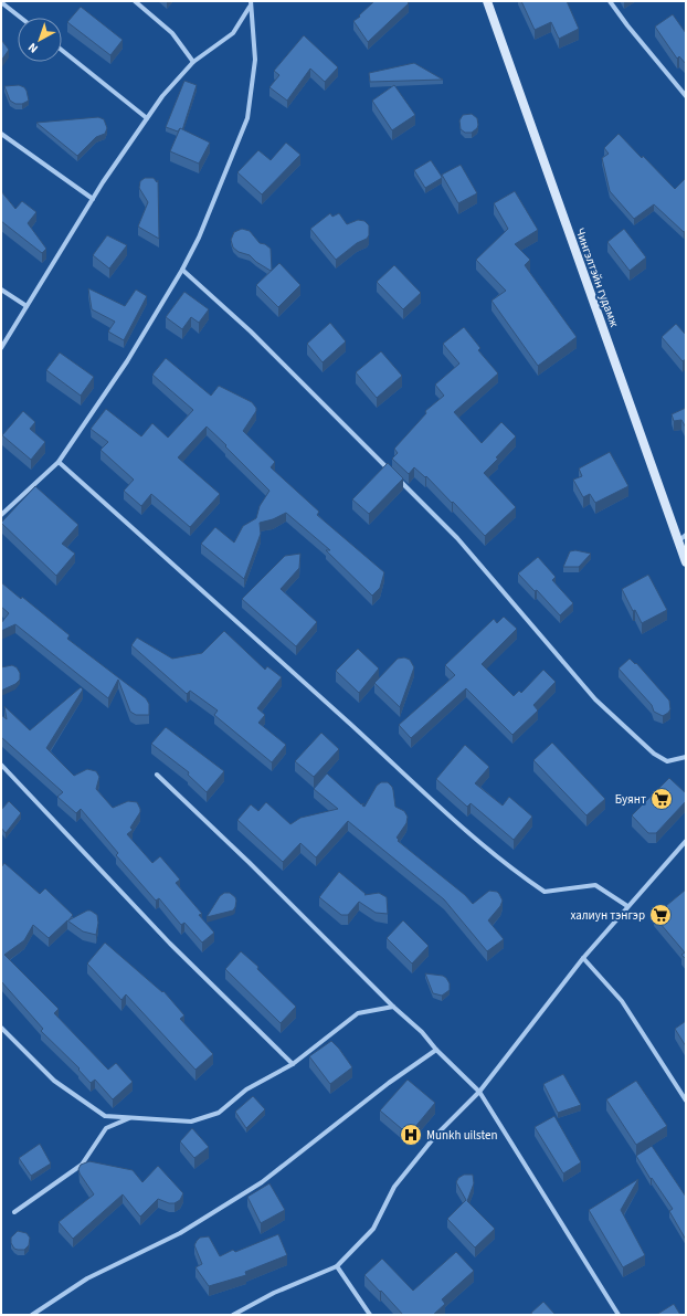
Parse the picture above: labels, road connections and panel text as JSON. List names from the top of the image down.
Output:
{
  "streets": {
    "main road": ["Чингэлтэйн гудамж"]
  },
  "places": {
    "supermarket": ["Буянт", "халиун тэнгэр"],
    "hospital": ["Munkh uilsten"]
  },
  "north": "bottom left"
}
